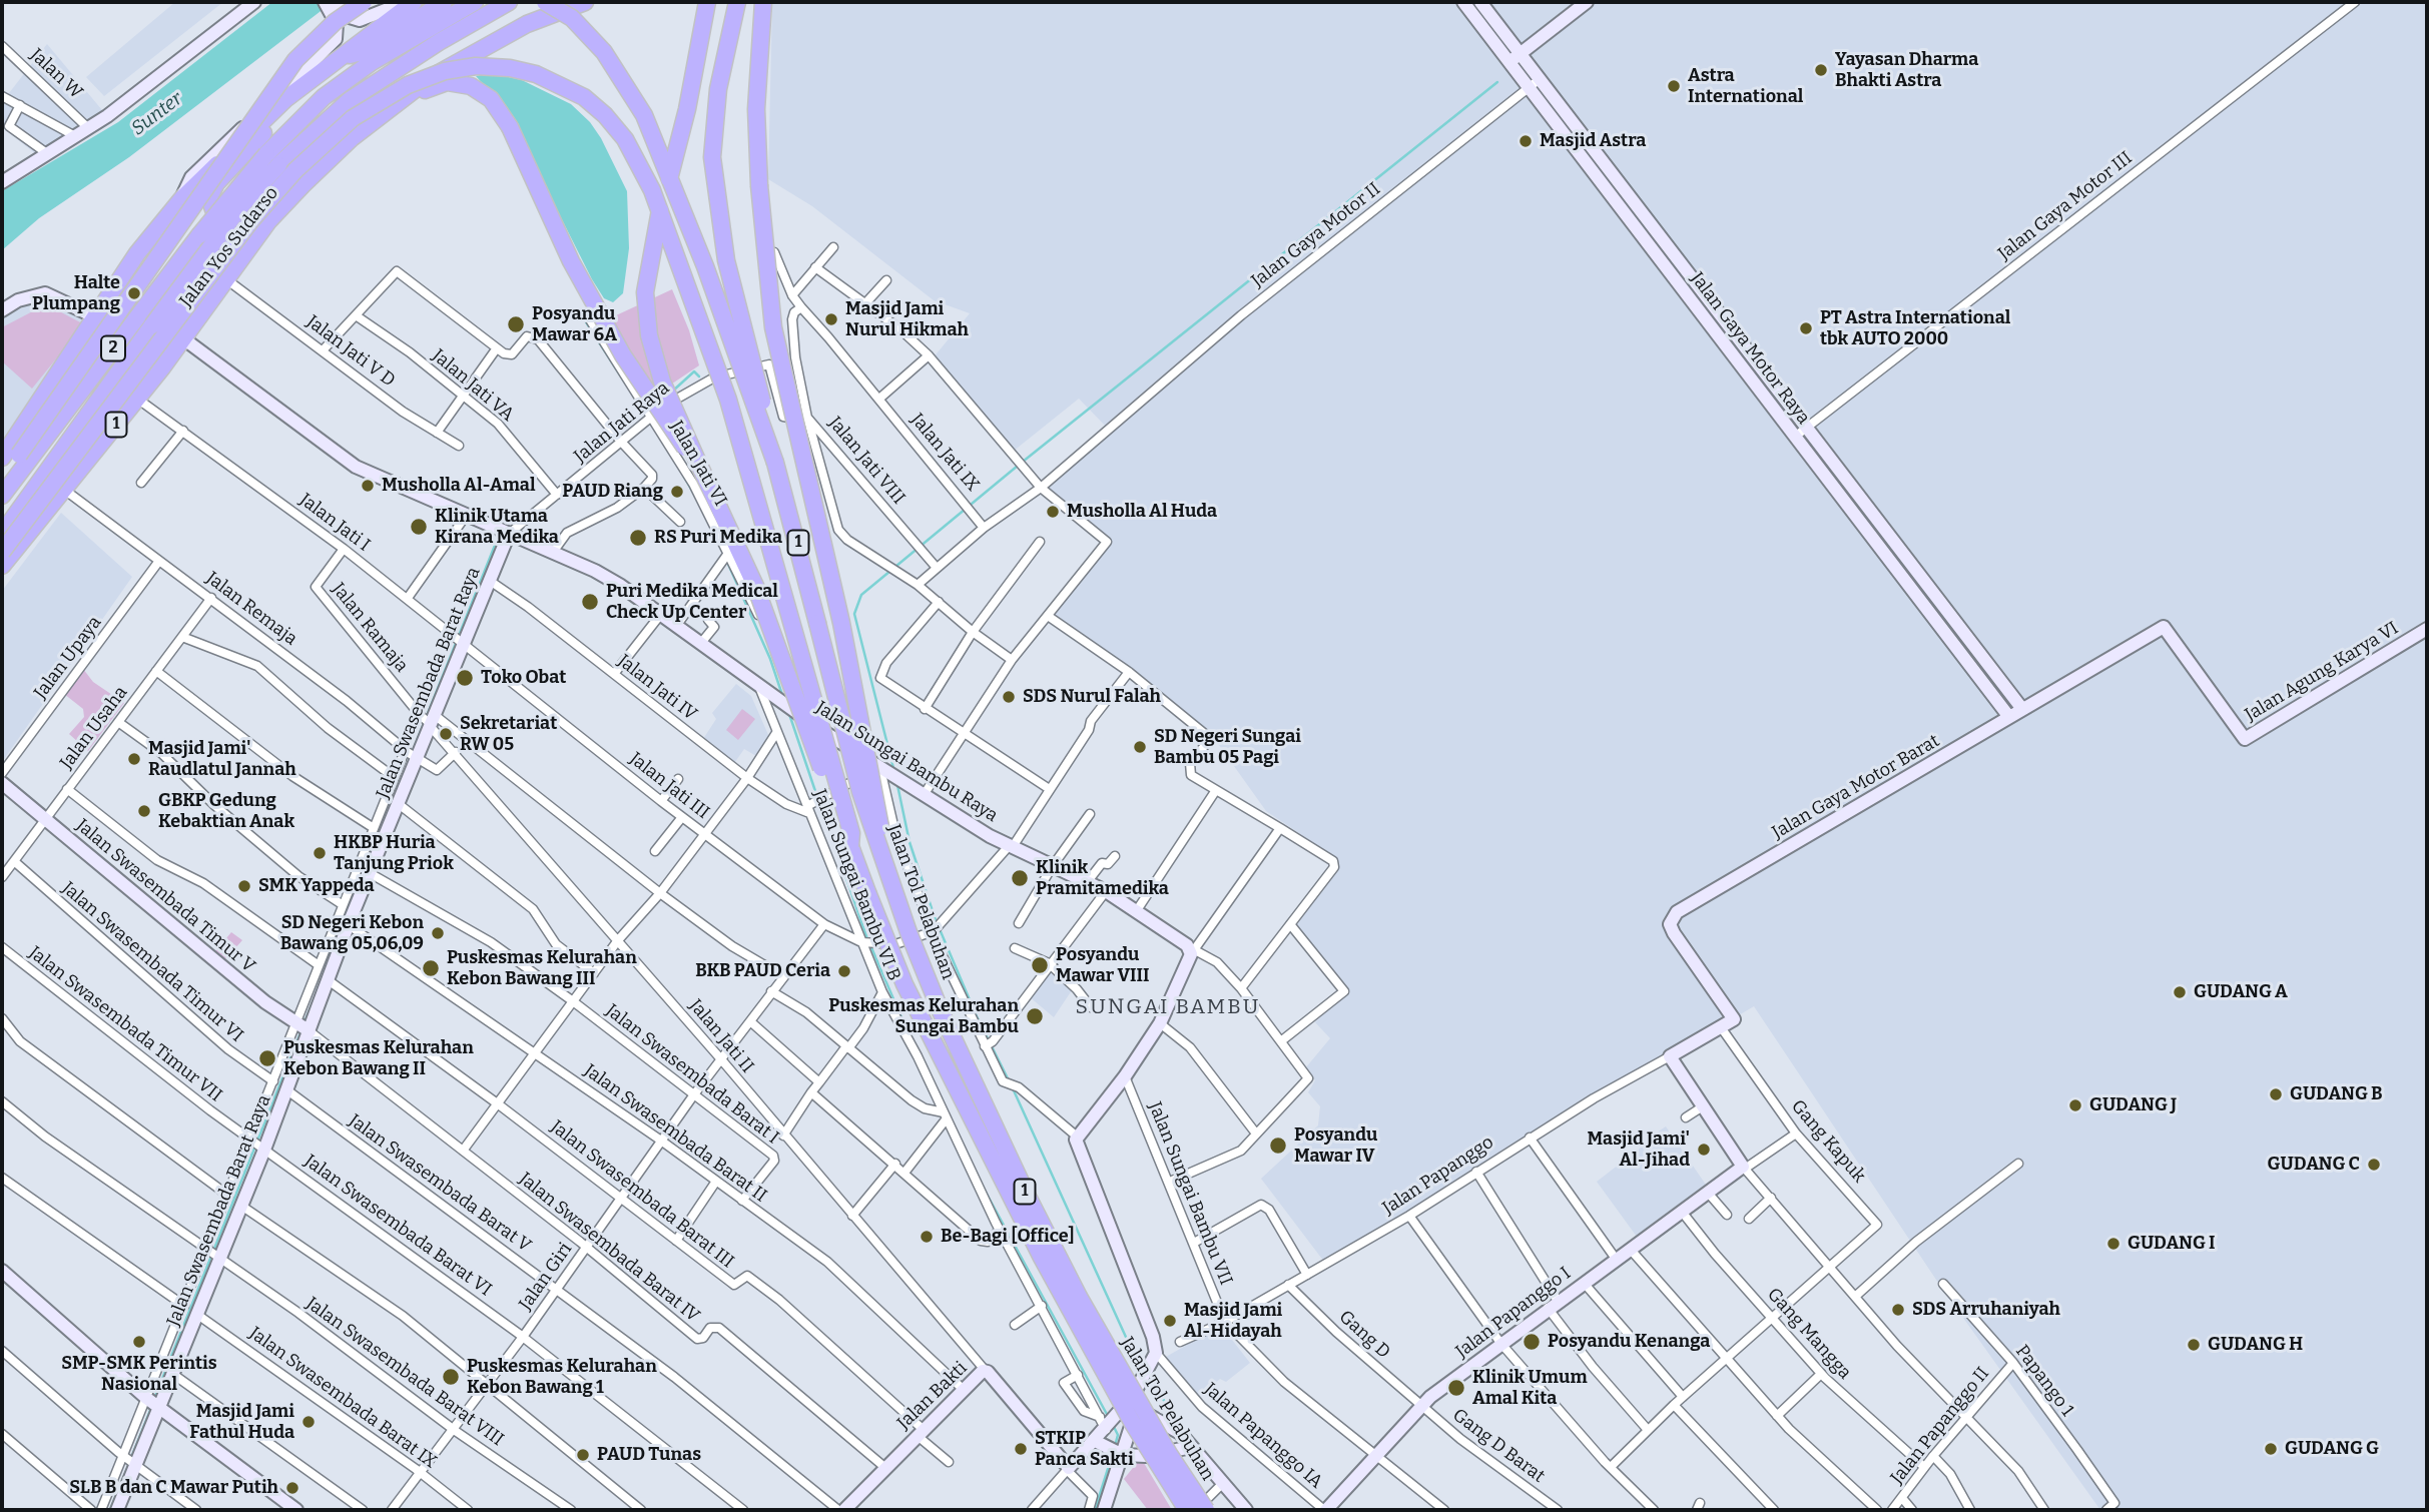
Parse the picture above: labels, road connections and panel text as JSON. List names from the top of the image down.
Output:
{
  "streets": {
    "highway": [
      "Jalan Yos Sudarso",
      "2",
      "1",
      "Jalan Tol Pelabuhan"
    ],
    "street": [
      "Jalan W",
      "Jalan Gaya Motor III",
      "Jalan Gaya Motor II",
      "Jalan Gaya Motor Raya",
      "Jalan Jati V D",
      "Jalan Jati VA",
      "Jalan Jati Raya",
      "Jalan Jati IX",
      "Jalan Jati VIII",
      "Jalan Jati VI",
      "Jalan Jati I",
      "Jalan Remaja",
      "Jalan Ramaja",
      "Jalan Upaya",
      "Jalan Agung Karya VI",
      "Jalan Swasembada Barat Raya",
      "Jalan Jati IV",
      "Jalan Usaha",
      "Jalan Sungai Bambu Raya",
      "Jalan Jati III",
      "Jalan Gaya Motor Barat",
      "Jalan Sungai Bambu VI B",
      "Jalan Swasembada Timur V",
      "Jalan Swasembada Timur VI",
      "Jalan Swasembada Timur VII",
      "Jalan Jati II",
      "Jalan Swasembada Barat I",
      "Jalan Swasembada Barat II",
      "Gang Kapuk",
      "Jalan Papanggo",
      "Jalan Swasembada Barat V",
      "Jalan Sungai Bambu VII",
      "Jalan Swasembada Barat III",
      "Jalan Swasembada Barat VI",
      "Jalan Swasembada Barat IV",
      "Jalan Giri",
      "Jalan Papanggo I",
      "Gang Mangga",
      "Gang D",
      "Jalan Swasembada Barat VIII",
      "Papango 1",
      "Jalan Bakti",
      "Jalan Swasembada Barat IX",
      "Jalan Papanggo II",
      "Jalan Papanggo IA",
      "Gang D Barat"
    ]
  },
  "crossings": [
    ["Jalan Gaya Motor III", "Jalan Gaya Motor Raya"],
    ["Jalan Gaya Motor II", "Jalan Gaya Motor Raya"],
    ["Jalan Yos Sudarso", "Jalan Jati V D"],
    ["Jalan Yos Sudarso", "Jalan Jati I"],
    ["Jalan Yos Sudarso", "Jalan Remaja"],
    ["Jalan Yos Sudarso", "Jalan Sungai Bambu Raya"],
    ["Jalan Gaya Motor Raya", "Jalan Gaya Motor Barat"],
    ["Jalan Jati VA", "Jalan Jati Raya"],
    ["Jalan Jati Raya", "Jalan Jati VIII"],
    ["Jalan Jati Raya", "Jalan Jati VI"],
    ["Jalan Jati Raya", "Jalan Swasembada Barat Raya"],
    ["Jalan Jati Raya", "Jalan Sungai Bambu Raya"],
    ["Jalan Jati IX", "Jalan Jati VIII"],
    ["Jalan Jati VI", "Jalan Sungai Bambu Raya"],
    ["Jalan Jati I", "Jalan Ramaja"],
    ["Jalan Jati I", "Jalan Swasembada Barat Raya"],
    ["Jalan Jati I", "Jalan Jati III"],
    ["Jalan Remaja", "Jalan Upaya"],
    ["Jalan Remaja", "Jalan Swasembada Barat Raya"],
    ["Jalan Remaja", "Jalan Usaha"],
    ["Jalan Ramaja", "Jalan Swasembada Barat Raya"],
    ["Jalan Ramaja", "Jalan Jati II"],
    ["Jalan Agung Karya VI", "Jalan Gaya Motor Barat"],
    ["Jalan Swasembada Barat Raya", "Jalan Jati IV"],
    ["Jalan Swasembada Barat Raya", "Jalan Sungai Bambu Raya"],
    ["Jalan Swasembada Barat Raya", "Jalan Jati III"],
    ["Jalan Swasembada Barat Raya", "Jalan Swasembada Timur V"],
    ["Jalan Swasembada Barat Raya", "Jalan Swasembada Timur VII"],
    ["Jalan Swasembada Barat Raya", "Jalan Jati II"],
    ["Jalan Swasembada Barat Raya", "Jalan Swasembada Barat I"],
    ["Jalan Swasembada Barat Raya", "Jalan Swasembada Barat II"],
    ["Jalan Swasembada Barat Raya", "Jalan Swasembada Barat V"],
    ["Jalan Swasembada Barat Raya", "Jalan Swasembada Barat III"],
    ["Jalan Swasembada Barat Raya", "Jalan Swasembada Barat VI"],
    ["Jalan Swasembada Barat Raya", "Jalan Swasembada Barat IV"],
    ["Jalan Swasembada Barat Raya", "Jalan Swasembada Barat VIII"],
    ["Jalan Swasembada Barat Raya", "Jalan Swasembada Barat IX"],
    ["Jalan Jati IV", "Jalan Sungai Bambu VI B"],
    ["Jalan Usaha", "Jalan Swasembada Timur V"],
    ["Jalan Usaha", "Jalan Swasembada Timur VI"],
    ["Jalan Sungai Bambu Raya", "Jalan Sungai Bambu VI B"],
    ["Jalan Jati III", "Jalan Sungai Bambu VI B"],
    ["Jalan Jati III", "Jalan Giri"],
    ["Jalan Gaya Motor Barat", "Jalan Papanggo"],
    ["Jalan Swasembada Timur V", "Jalan Swasembada Barat IV"],
    ["Jalan Swasembada Timur VII", "Jalan Swasembada Barat VI"],
    ["Jalan Jati II", "Jalan Giri"],
    ["Jalan Jati II", "Jalan Bakti"],
    ["Jalan Swasembada Barat I", "Jalan Swasembada Barat II"],
    ["Jalan Swasembada Barat I", "Jalan Giri"],
    ["Jalan Swasembada Barat II", "Jalan Giri"],
    ["Jalan Swasembada Barat II", "Jalan Bakti"],
    ["Gang Kapuk", "Jalan Papanggo"],
    ["Jalan Papanggo", "Jalan Sungai Bambu VII"],
    ["Jalan Papanggo", "Gang D"],
    ["Jalan Swasembada Barat V", "Jalan Giri"],
    ["Jalan Swasembada Barat III", "Jalan Giri"],
    ["Jalan Swasembada Barat III", "Jalan Bakti"],
    ["Jalan Swasembada Barat VI", "Jalan Giri"],
    ["Jalan Swasembada Barat IV", "Jalan Giri"],
    ["Jalan Swasembada Barat IV", "Jalan Bakti"],
    ["Jalan Giri", "Jalan Swasembada Barat VIII"],
    ["Jalan Giri", "Jalan Swasembada Barat IX"],
    ["Jalan Papanggo I", "Gang Mangga"],
    ["Jalan Papanggo I", "Gang D"],
    ["Jalan Papanggo I", "Jalan Papanggo IA"],
    ["Jalan Papanggo I", "Gang D Barat"],
    ["Gang Mangga", "Jalan Papanggo II"],
    ["Gang D", "Gang D Barat"],
    ["Papango 1", "Jalan Papanggo II"]
  ],
  "districts": ["SUNGAI BAMBU"],
  "water": ["Sunter"],
  "places": [
    "Yayasan Dharma Bhakti Astra",
    "Astra International",
    "Masjid Astra",
    "Halte Plumpang",
    "Masjid Jami Nurul Hikmah",
    "Posyandu Mawar 6A",
    "PT Astra International tbk AUTO 2000",
    "Musholla Al-Amal",
    "PAUD Riang",
    "Musholla Al Huda",
    "Klinik Utama Kirana Medika",
    "RS Puri Medika",
    "Puri Medika Medical Check Up Center",
    "Toko Obat",
    "SDS Nurul Falah",
    "Sekretariat RW 05",
    "SD Negeri Sungai Bambu 05 Pagi",
    "Masjid Jami' Raudlatul Jannah",
    "GBKP Gedung Kebaktian Anak",
    "HKBP Huria Tanjung Priok",
    "Klinik Pramitamedika",
    "SMK Yappeda",
    "SD Negeri Kebon Bawang 05,06,09",
    "Posyandu Mawar VIII",
    "Puskesmas Kelurahan Kebon Bawang III",
    "BKB PAUD Ceria",
    "GUDANG A",
    "Puskesmas Kelurahan Sungai Bambu",
    "Puskesmas Kelurahan Kebon Bawang II",
    "GUDANG B",
    "GUDANG J",
    "Posyandu Mawar IV",
    "Masjid Jami' Al-Jihad",
    "GUDANG C",
    "Be-Bagi [Office]",
    "GUDANG I",
    "SDS Arruhaniyah",
    "Masjid Jami Al-Hidayah",
    "SMP-SMK Perintis Nasional",
    "Posyandu Kenanga",
    "GUDANG H",
    "Puskesmas Kelurahan Kebon Bawang 1",
    "Klinik Umum Amal Kita",
    "Masjid Jami Fathul Huda",
    "STKIP Panca Sakti",
    "GUDANG G",
    "PAUD Tunas",
    "SLB B dan C Mawar Putih"
  ]
}
